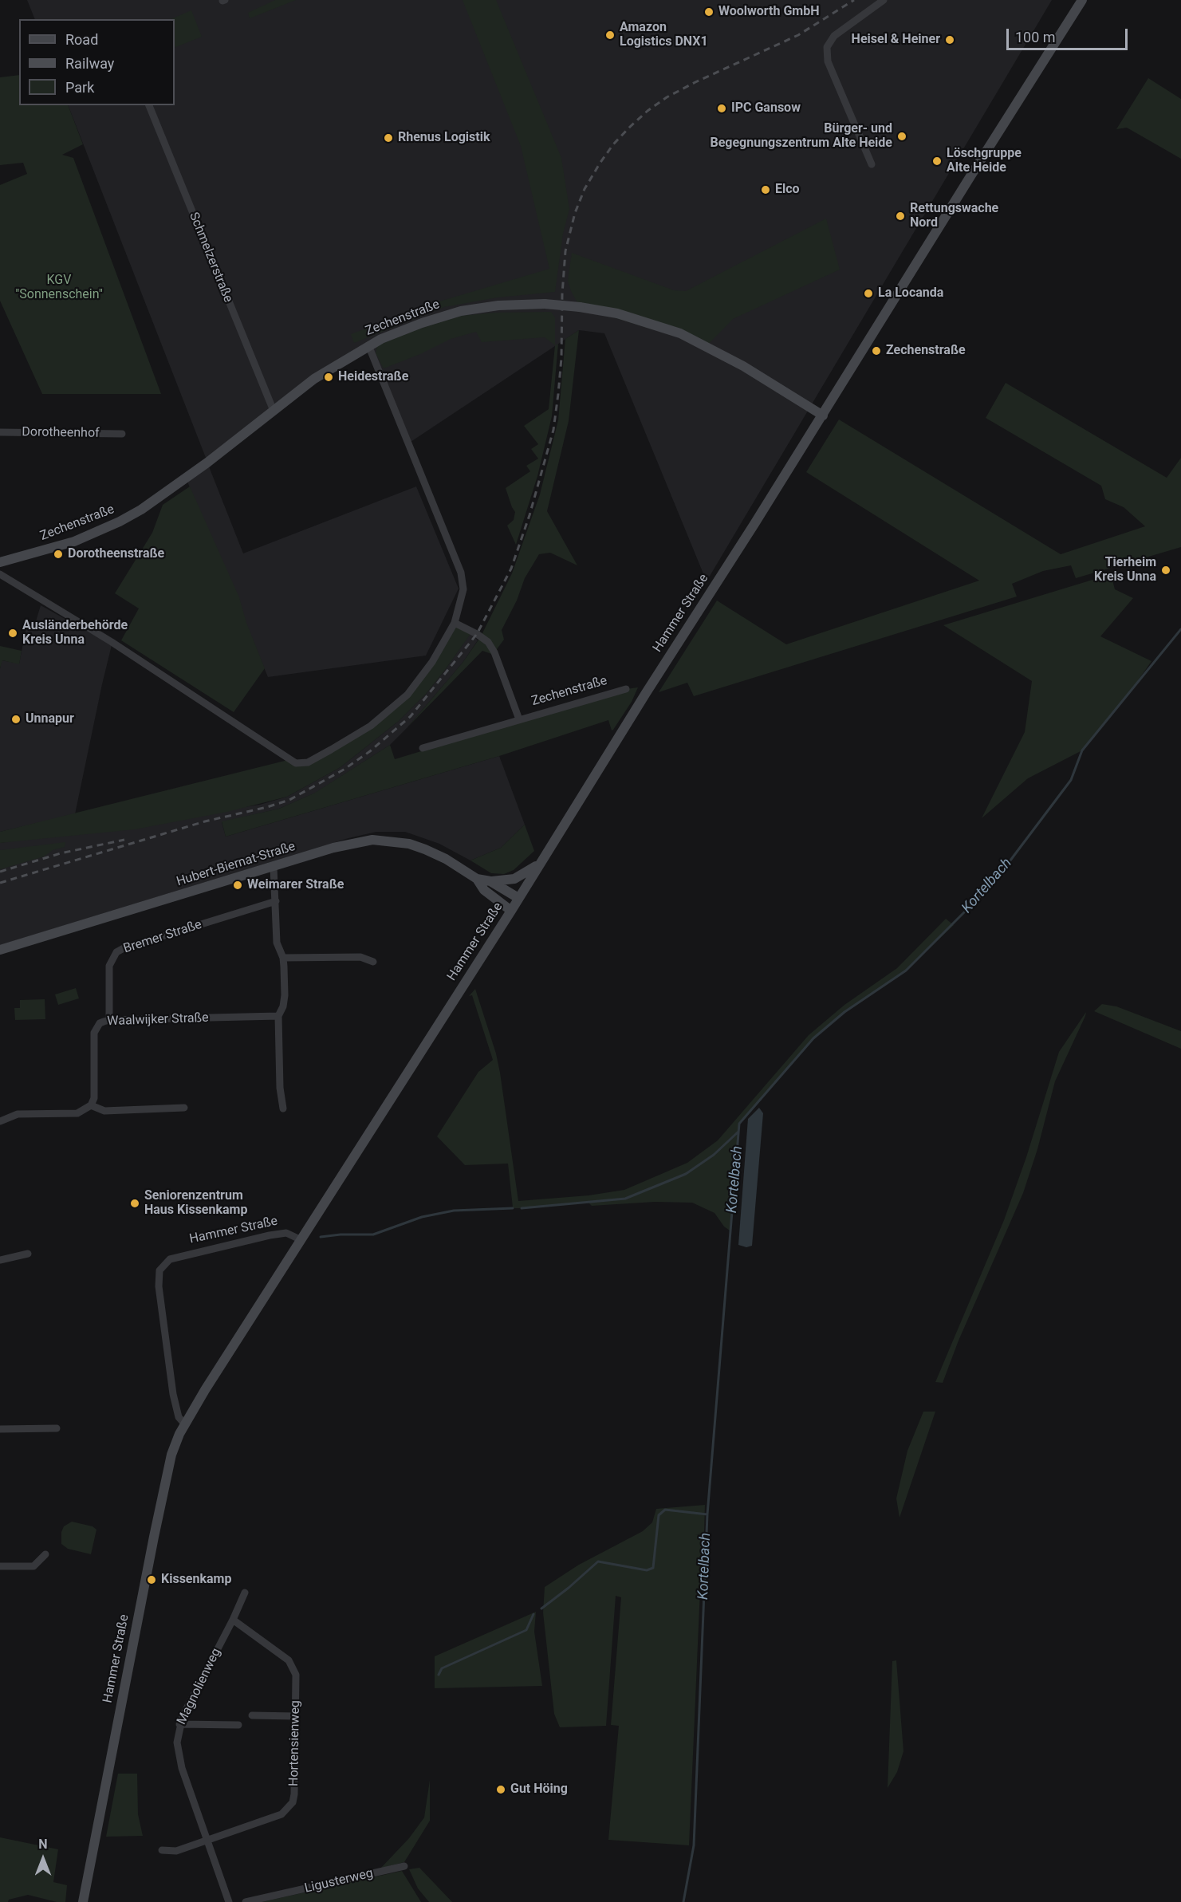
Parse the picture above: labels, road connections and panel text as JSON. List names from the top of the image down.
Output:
{
  "streets": {
    "main road": ["Zechenstraße", "Hammer Straße", "Hubert-Biernat-Straße"],
    "street": [
      "Schmelzerstraße",
      "Dorotheenhof",
      "Bremer Straße",
      "Waalwijker Straße",
      "Magnolienweg",
      "Hortensienweg",
      "Ligusterweg"
    ]
  },
  "crossings": [
    ["Schmelzerstraße", "Zechenstraße"],
    ["Zechenstraße", "Hammer Straße"],
    ["Hammer Straße", "Hubert-Biernat-Straße"],
    ["Bremer Straße", "Waalwijker Straße"],
    ["Magnolienweg", "Hortensienweg"]
  ],
  "water": ["Kortelbach"],
  "parks": ["KGV \"Sonnenschein\""],
  "places": [
    "Woolworth GmbH",
    "Amazon Logistics DNX1",
    "Heisel & Heiner",
    "IPC Gansow",
    "Bürger- und Begegnungszentrum Alte Heide",
    "Rhenus Logistik",
    "Löschgruppe Alte Heide",
    "Elco",
    "Rettungswache Nord",
    "La Locanda",
    "Zechenstraße",
    "Heidestraße",
    "Dorotheenstraße",
    "Tierheim Kreis Unna",
    "Ausländerbehörde Kreis Unna",
    "Unnapur",
    "Weimarer Straße",
    "Seniorenzentrum Haus Kissenkamp",
    "Kissenkamp",
    "Gut Höing"
  ],
  "legend": ["Road", "Railway", "Park"],
  "scale_bar": "100 m",
  "north": "top"
}
